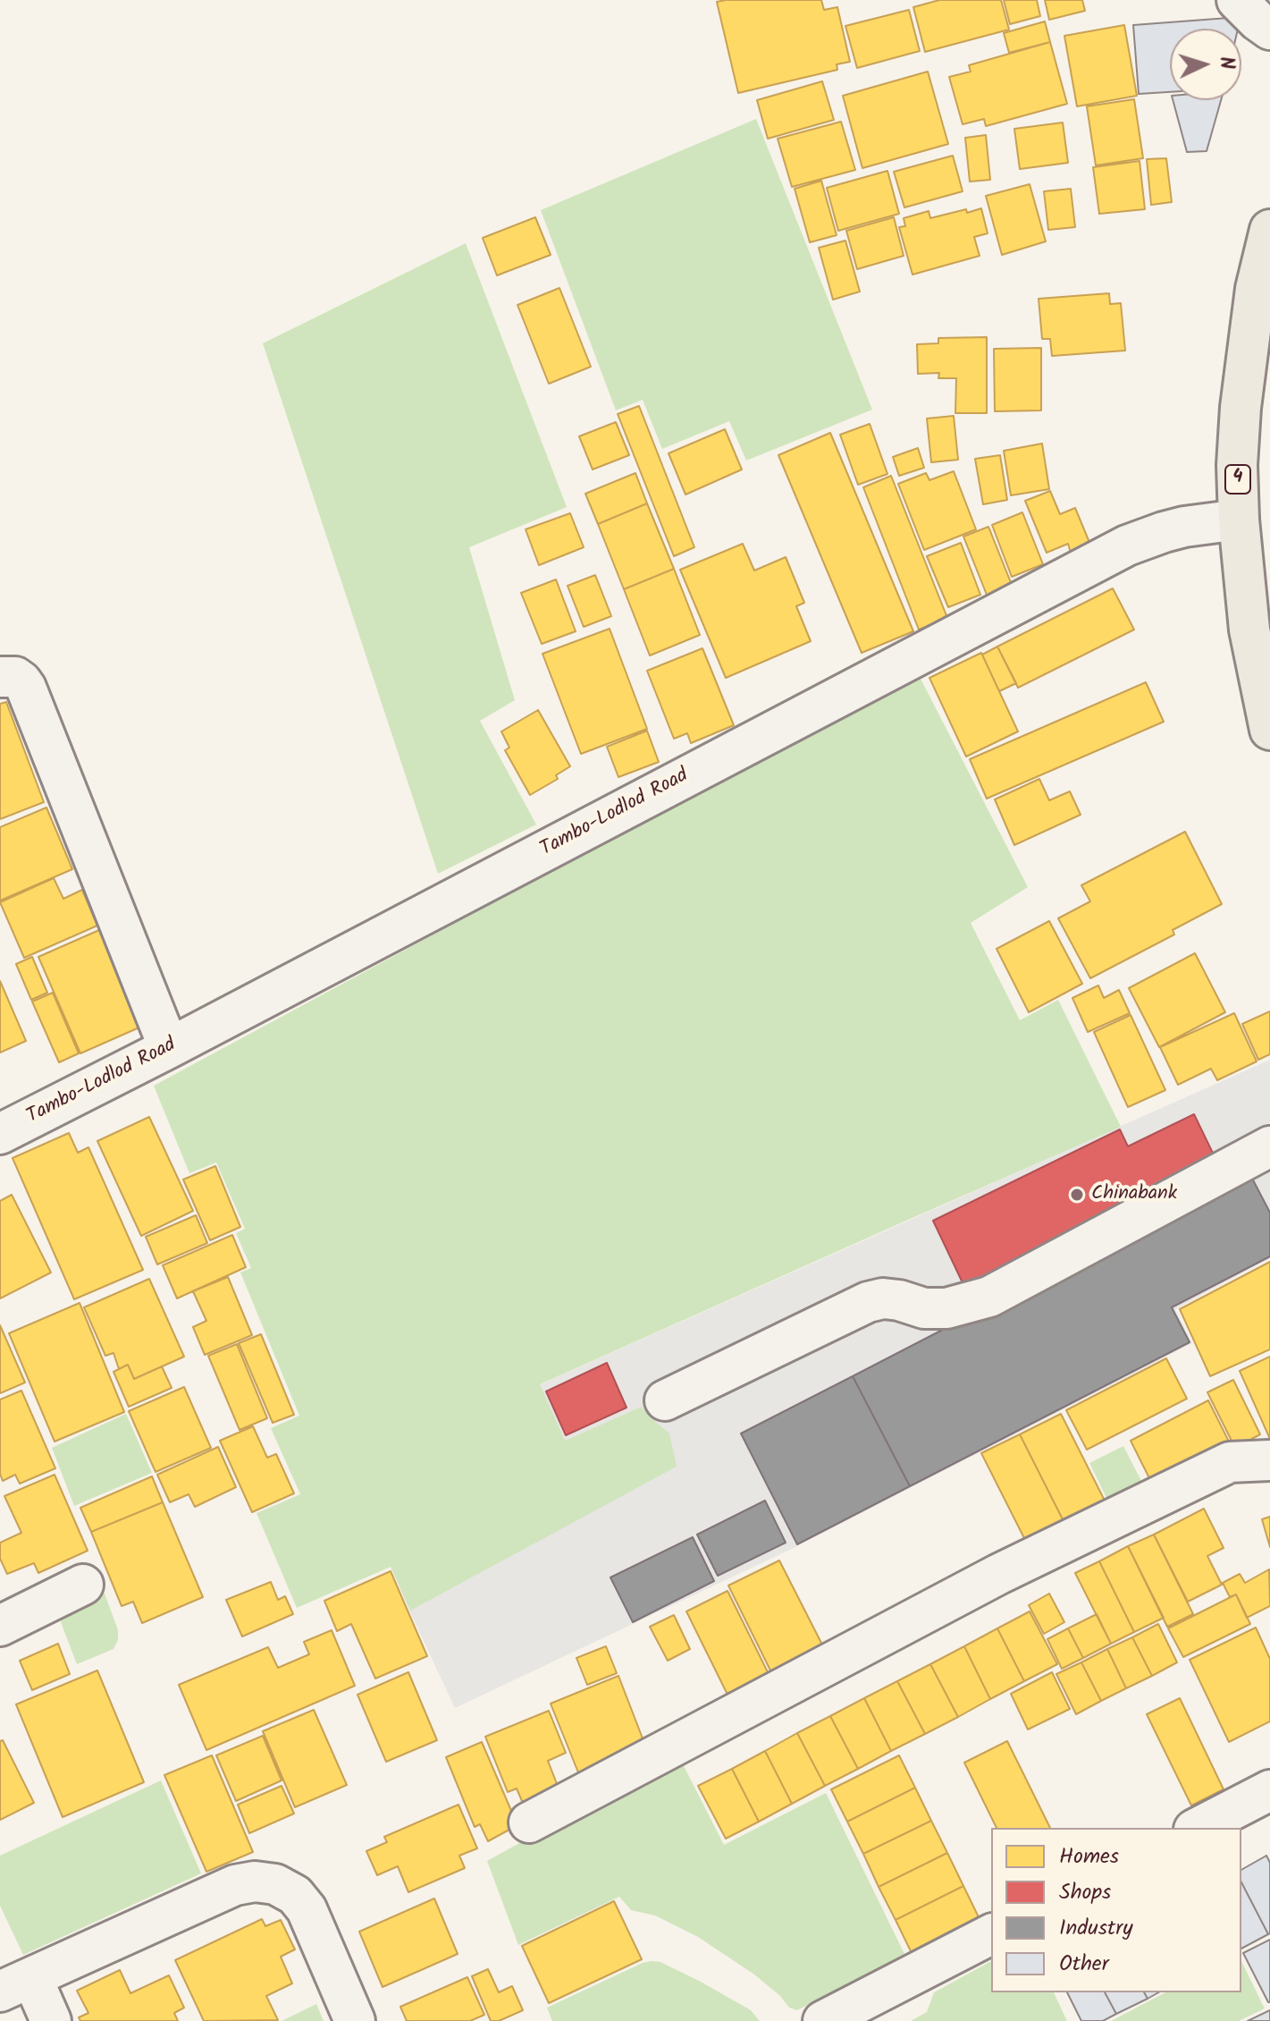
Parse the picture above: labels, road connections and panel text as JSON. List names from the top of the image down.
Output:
{
  "streets": {
    "highway": ["4"],
    "street": ["Tambo-Lodlod Road"]
  },
  "crossings": [
    ["4", "Tambo-Lodlod Road"]
  ],
  "places": ["Chinabank"],
  "legend": [
    "Homes",
    "Shops",
    "Industry",
    "Other"
  ],
  "north": "right"
}
